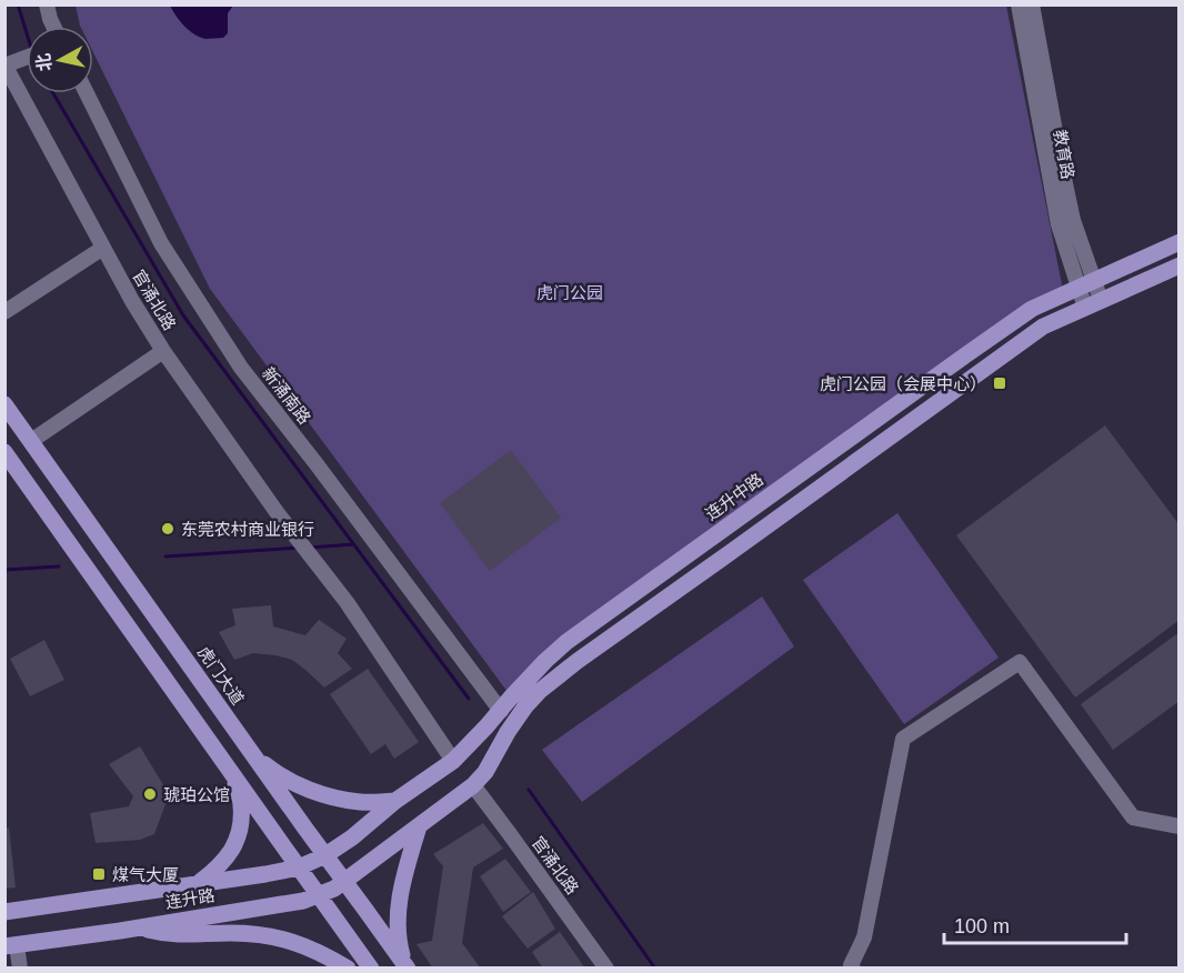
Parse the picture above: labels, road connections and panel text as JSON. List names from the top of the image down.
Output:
{
  "streets": {
    "main road": ["连升中路", "虎门大道", "连升路"],
    "street": ["教育路", "官涌北路", "新涌南路"]
  },
  "crossings": [
    ["教育路", "连升中路"],
    ["官涌北路", "连升中路"],
    ["新涌南路", "连升中路"],
    ["连升中路", "连升路"],
    ["虎门大道", "连升路"]
  ],
  "parks": ["虎门公园"],
  "places": {
    "transit": ["虎门公园（会展中心）", "煤气大厦"],
    "other": ["东莞农村商业银行", "琥珀公馆"]
  },
  "scale_bar": "100 m",
  "north": "left"
}
